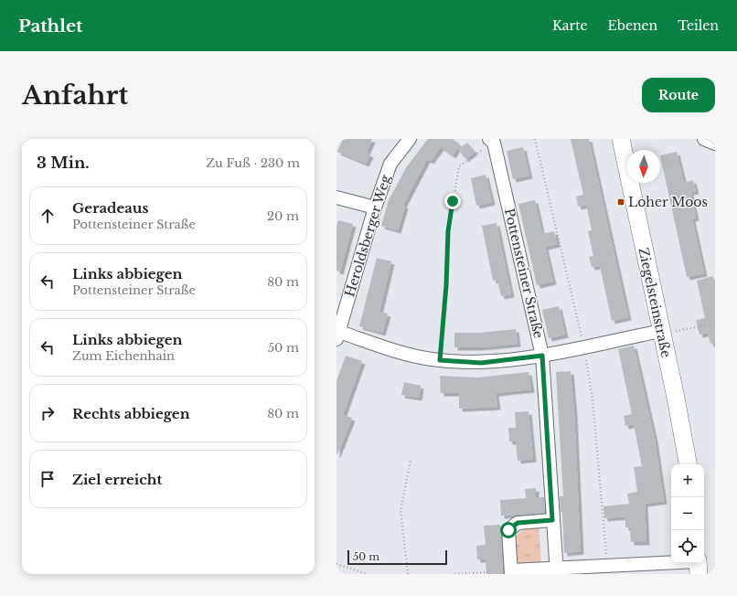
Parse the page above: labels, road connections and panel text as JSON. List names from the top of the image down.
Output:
{
  "streets": {
    "main road": ["Ziegelsteinstraße"],
    "street": ["Heroldsberger Weg", "Pottensteiner Straße"]
  },
  "places": {
    "transit": ["Loher Moos"]
  },
  "scale_bar": "50 m",
  "north": "bottom",
  "page": {
    "header": "Pathlet",
    "nav": ["Karte", "Ebenen", "Teilen"],
    "buttons": "Route",
    "title": "Anfahrt",
    "heading": ["3 Min.", "Zu Fuß · 230 m"],
    "list": [
      ["Geradeaus", "Pottensteiner Straße", "20 m"],
      ["Links abbiegen", "Pottensteiner Straße", "80 m"],
      ["Links abbiegen", "Zum Eichenhain", "50 m"],
      ["Rechts abbiegen", "80 m"],
      "Ziel erreicht"
    ],
    "map_buttons": ["+", "−"],
    "scale": "50 m"
  }
}
